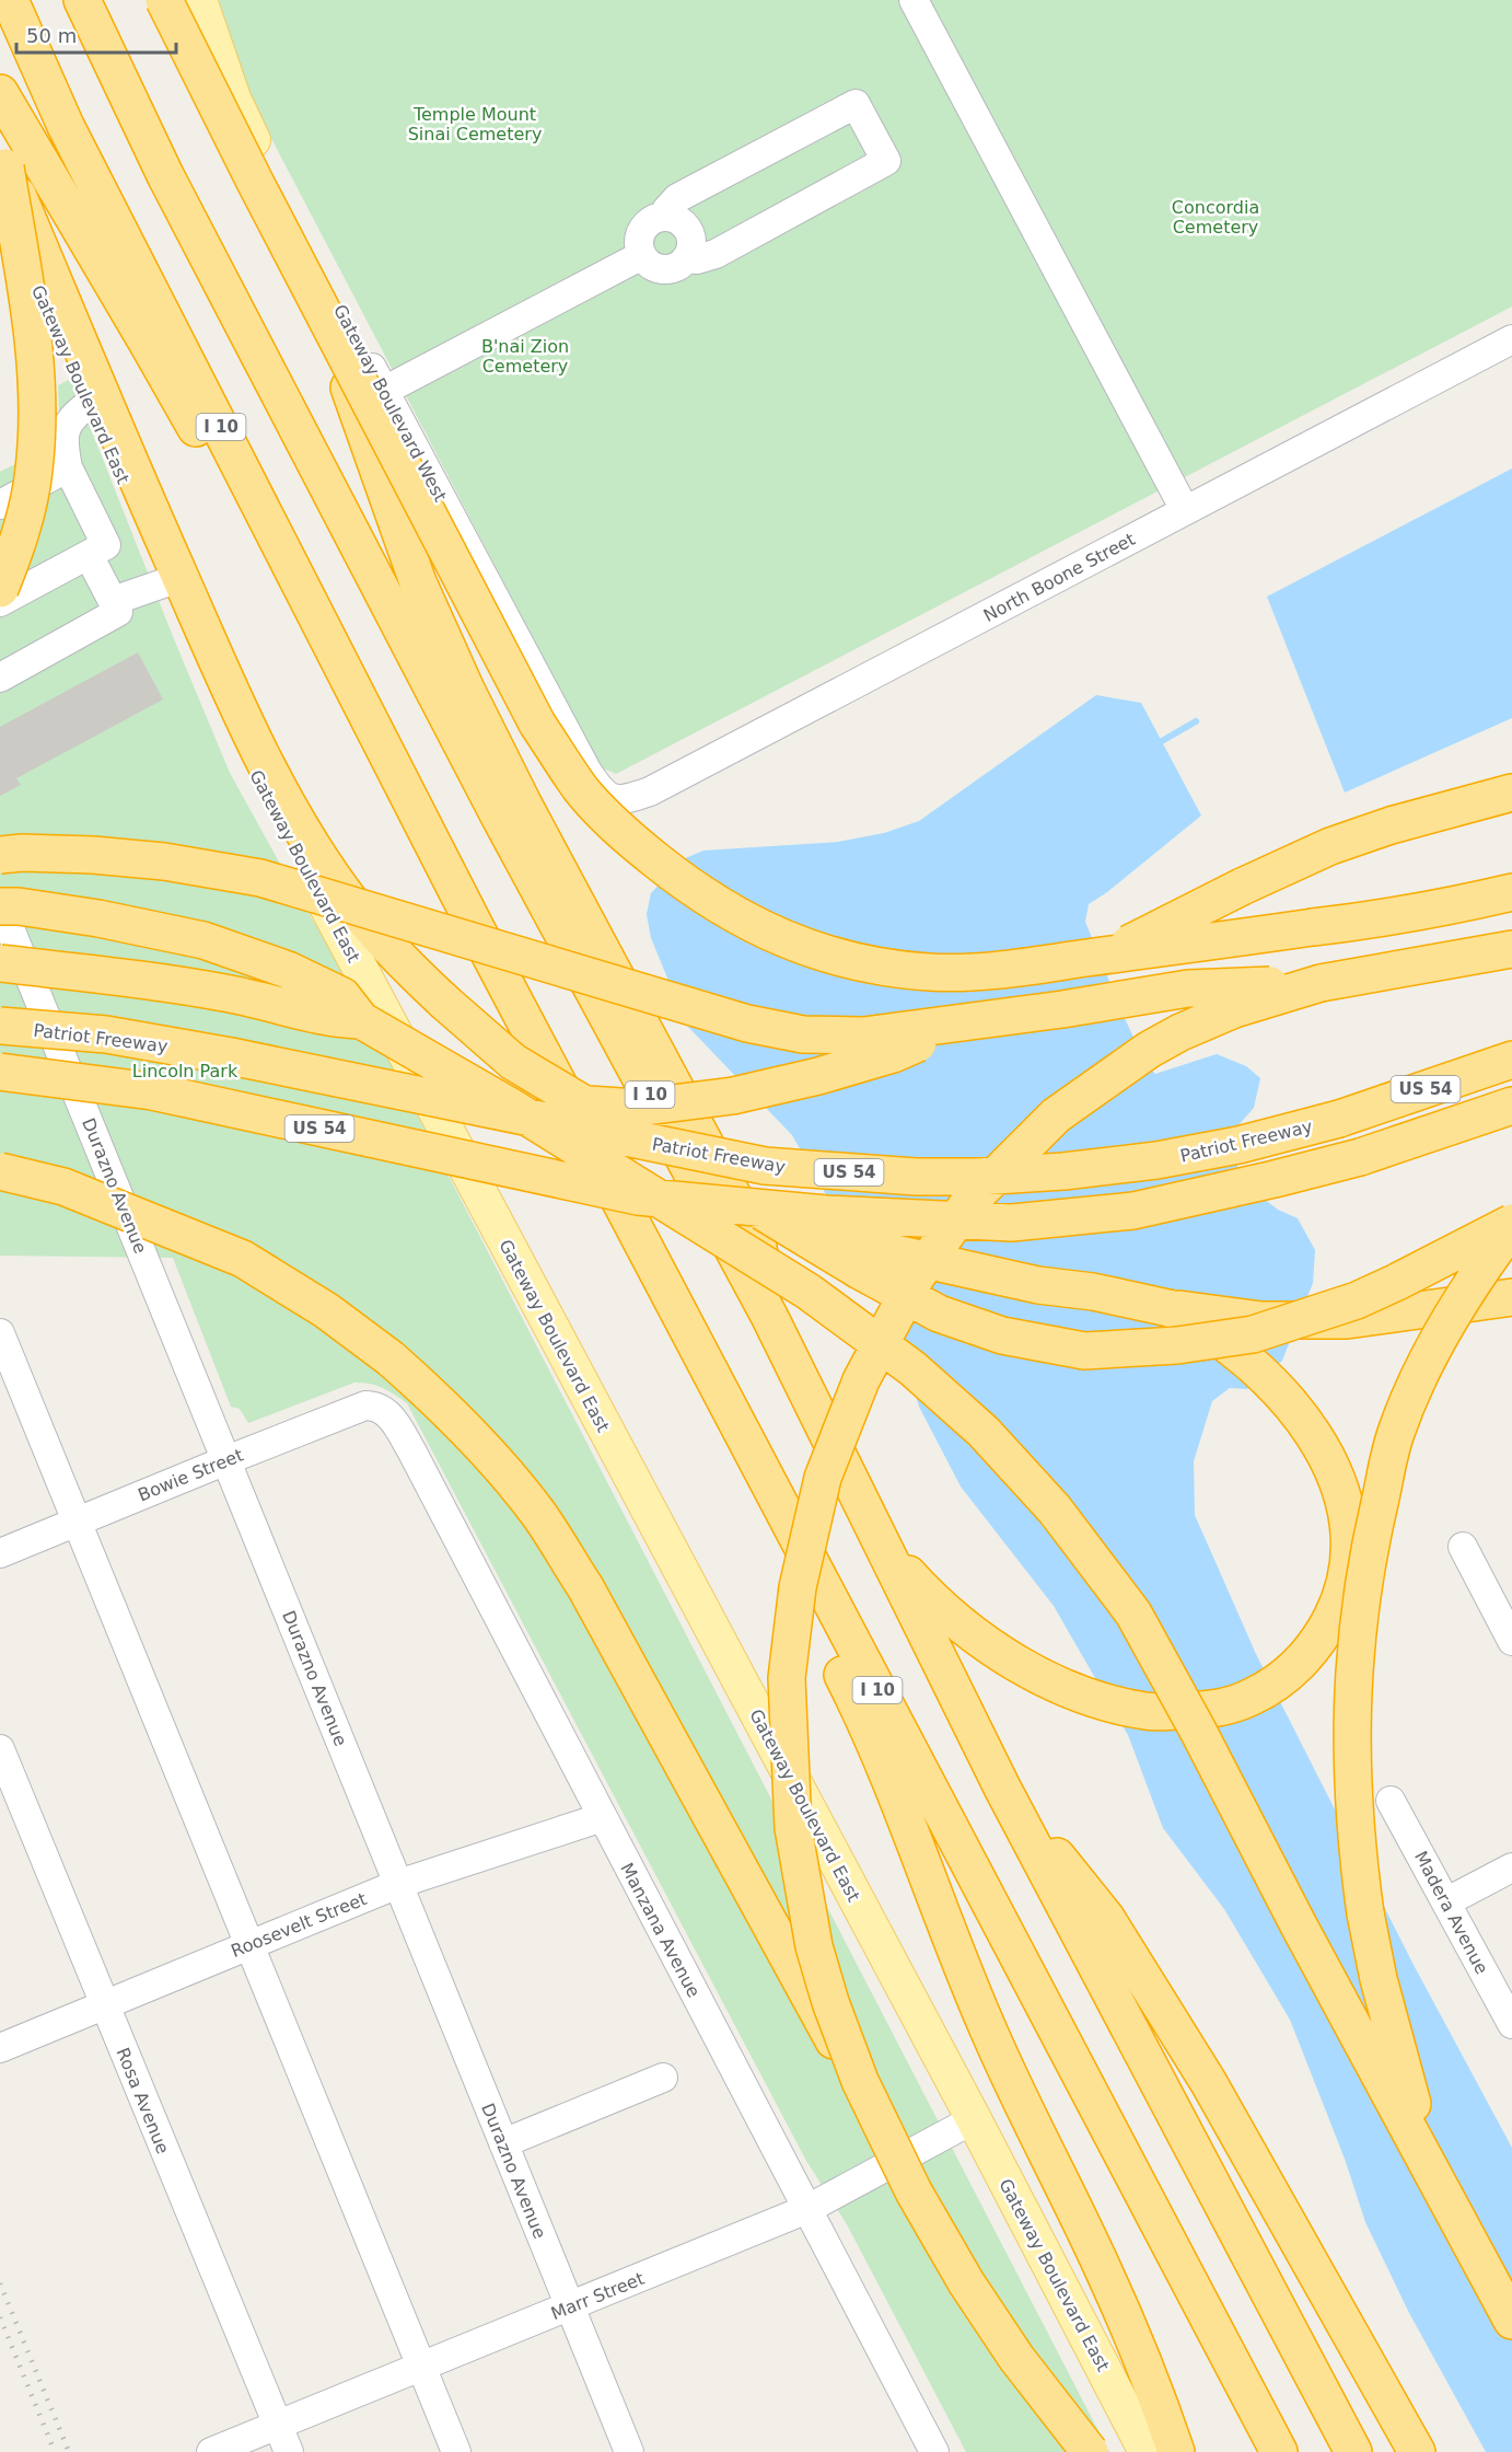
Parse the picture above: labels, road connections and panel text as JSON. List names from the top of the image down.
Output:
{
  "streets": {
    "highway": ["I 10", "Patriot Freeway", "US 54"],
    "main road": ["Gateway Boulevard East", "Gateway Boulevard West"],
    "street": [
      "North Boone Street",
      "Durazno Avenue",
      "Bowie Street",
      "Madera Avenue",
      "Roosevelt Street",
      "Manzana Avenue",
      "Rosa Avenue",
      "Marr Street"
    ]
  },
  "crossings": [
    ["Gateway Boulevard East", "Marr Street"],
    ["Gateway Boulevard West", "North Boone Street"],
    ["Durazno Avenue", "Bowie Street"],
    ["Durazno Avenue", "Roosevelt Street"],
    ["Durazno Avenue", "Marr Street"],
    ["Bowie Street", "Manzana Avenue"],
    ["Roosevelt Street", "Manzana Avenue"],
    ["Roosevelt Street", "Rosa Avenue"],
    ["Manzana Avenue", "Marr Street"],
    ["Rosa Avenue", "Marr Street"]
  ],
  "parks": [
    "Temple Mount Sinai Cemetery",
    "Concordia Cemetery",
    "B'nai Zion Cemetery",
    "Lincoln Park"
  ],
  "scale_bar": "50 m"
}
